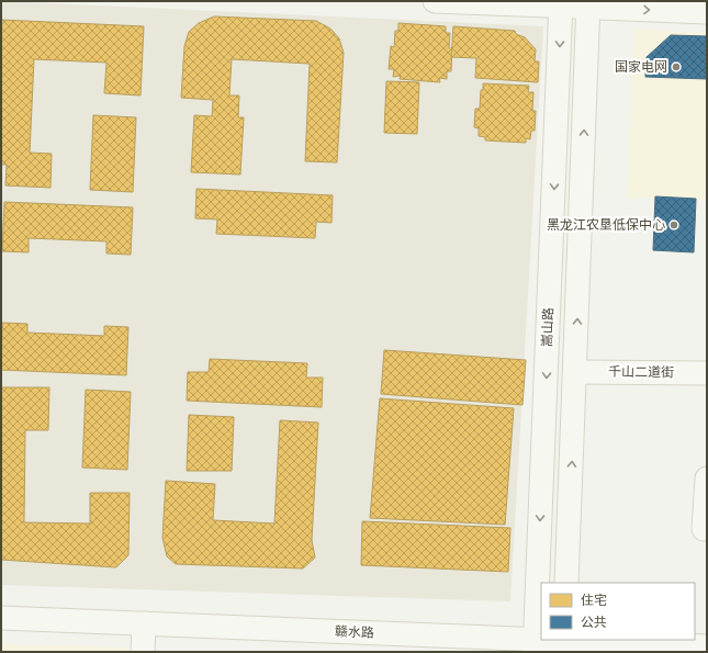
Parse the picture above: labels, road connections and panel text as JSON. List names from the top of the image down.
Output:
{
  "streets": {
    "main road": ["嵩山路", "千山二道街", "赣水路"]
  },
  "crossings": [
    ["嵩山路", "赣水路"]
  ],
  "places": ["国家电网", "黑龙江农垦低保中心"],
  "legend": ["住宅", "公共"]
}
